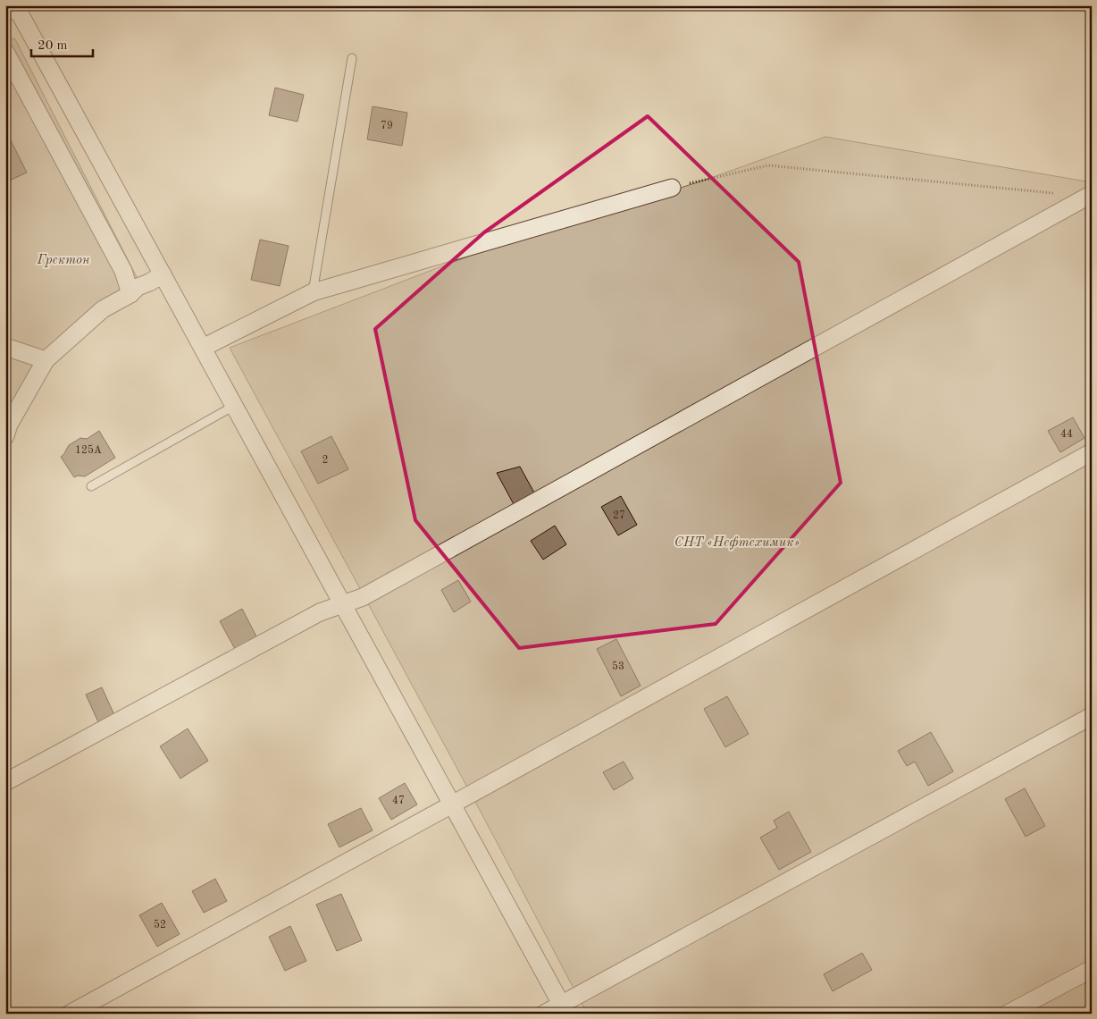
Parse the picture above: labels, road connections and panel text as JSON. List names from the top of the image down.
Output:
{
  "parks": ["Гректон", "СНТ «Нефтехимик»"],
  "house_numbers": [
    "79",
    "44",
    "125А",
    "2",
    "27",
    "53",
    "47",
    "52"
  ],
  "scale_bar": "20 m"
}
